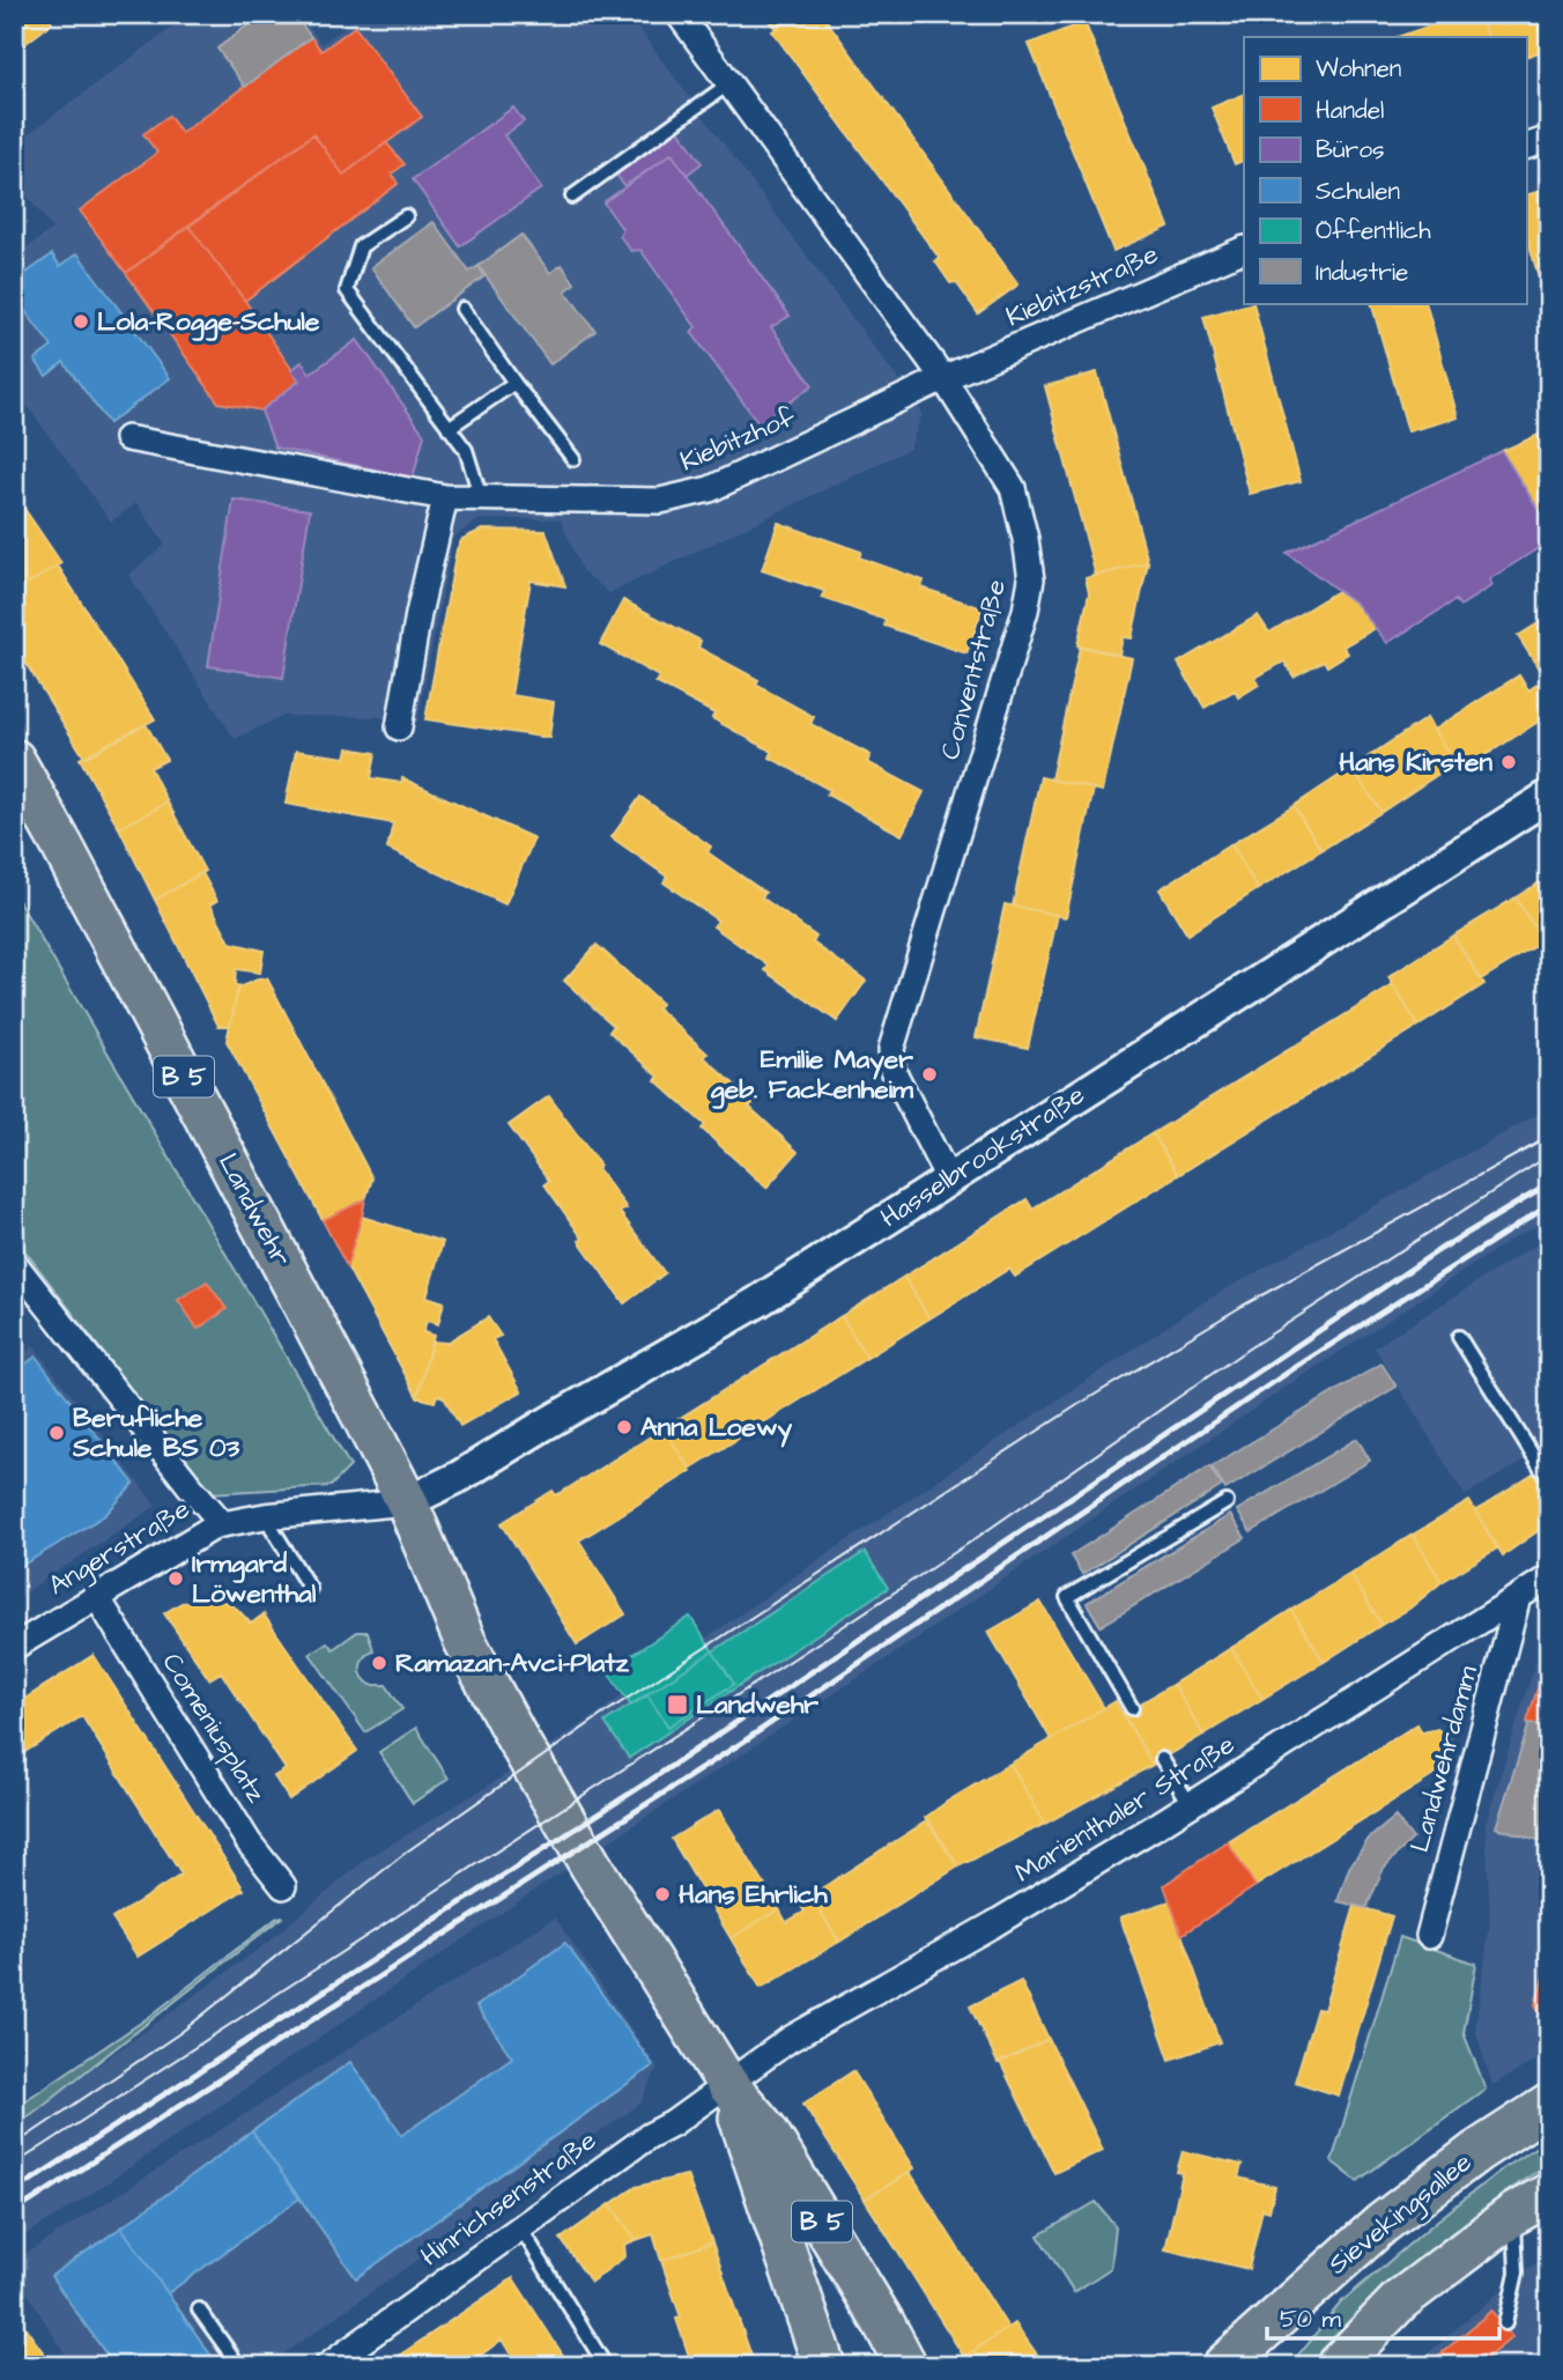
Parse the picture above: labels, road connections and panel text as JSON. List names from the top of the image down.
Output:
{
  "streets": {
    "main road": ["B 5", "Landwehr", "Sievekingsallee"],
    "street": [
      "Kiebitzstraße",
      "Kiebitzhof",
      "Conventstraße",
      "Hasselbrookstraße",
      "Angerstraße",
      "Comeniusplatz",
      "Landwehrdamm",
      "Marienthaler Straße",
      "Hinrichsenstraße"
    ]
  },
  "crossings": [
    ["Kiebitzstraße", "Kiebitzhof"],
    ["Kiebitzstraße", "Conventstraße"],
    ["Kiebitzhof", "Conventstraße"],
    ["Conventstraße", "Hasselbrookstraße"],
    ["Hasselbrookstraße", "Landwehr"],
    ["Hasselbrookstraße", "Angerstraße"],
    ["Landwehr", "Angerstraße"],
    ["Landwehr", "Marienthaler Straße"],
    ["Landwehr", "Hinrichsenstraße"],
    ["Angerstraße", "Comeniusplatz"],
    ["Landwehrdamm", "Marienthaler Straße"],
    ["Marienthaler Straße", "Hinrichsenstraße"]
  ],
  "places": {
    "other": [
      "Lola-Rogge-Schule",
      "Hans Kirsten",
      "Emilie Mayer geb. Fackenheim",
      "Anna Loewy",
      "Berufliche Schule BS 03",
      "Irmgard Löwenthal",
      "Ramazan-Avci-Platz",
      "Hans Ehrlich"
    ],
    "transit": ["Landwehr"]
  },
  "legend": [
    "Wohnen",
    "Handel",
    "Büros",
    "Schulen",
    "Öffentlich",
    "Industrie"
  ],
  "scale_bar": "50 m"
}
